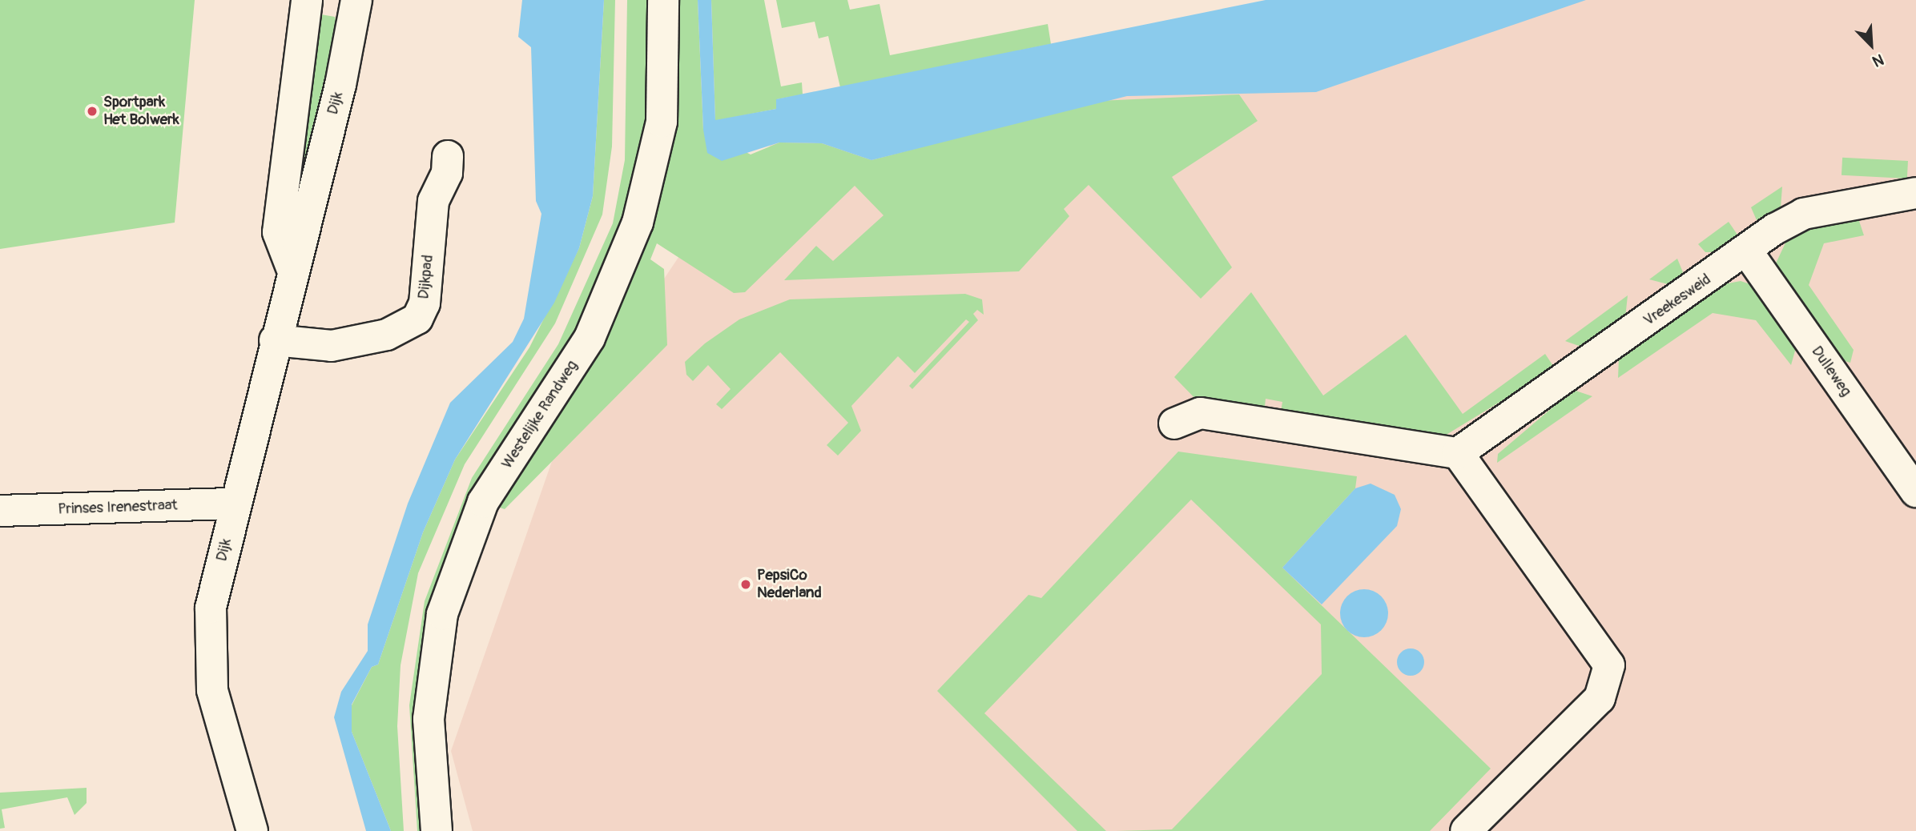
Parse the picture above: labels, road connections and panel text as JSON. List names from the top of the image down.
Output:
{
  "streets": {
    "street": [
      "Dijk",
      "Dijkpad",
      "Vreekesweid",
      "Dulleweg",
      "Westelijke Randweg",
      "Prinses Irenestraat"
    ]
  },
  "crossings": [
    ["Dijk", "Dijkpad"],
    ["Dijk", "Prinses Irenestraat"],
    ["Vreekesweid", "Dulleweg"]
  ],
  "places": ["Sportpark Het Bolwerk", "PepsiCo Nederland"],
  "north": "bottom right"
}
